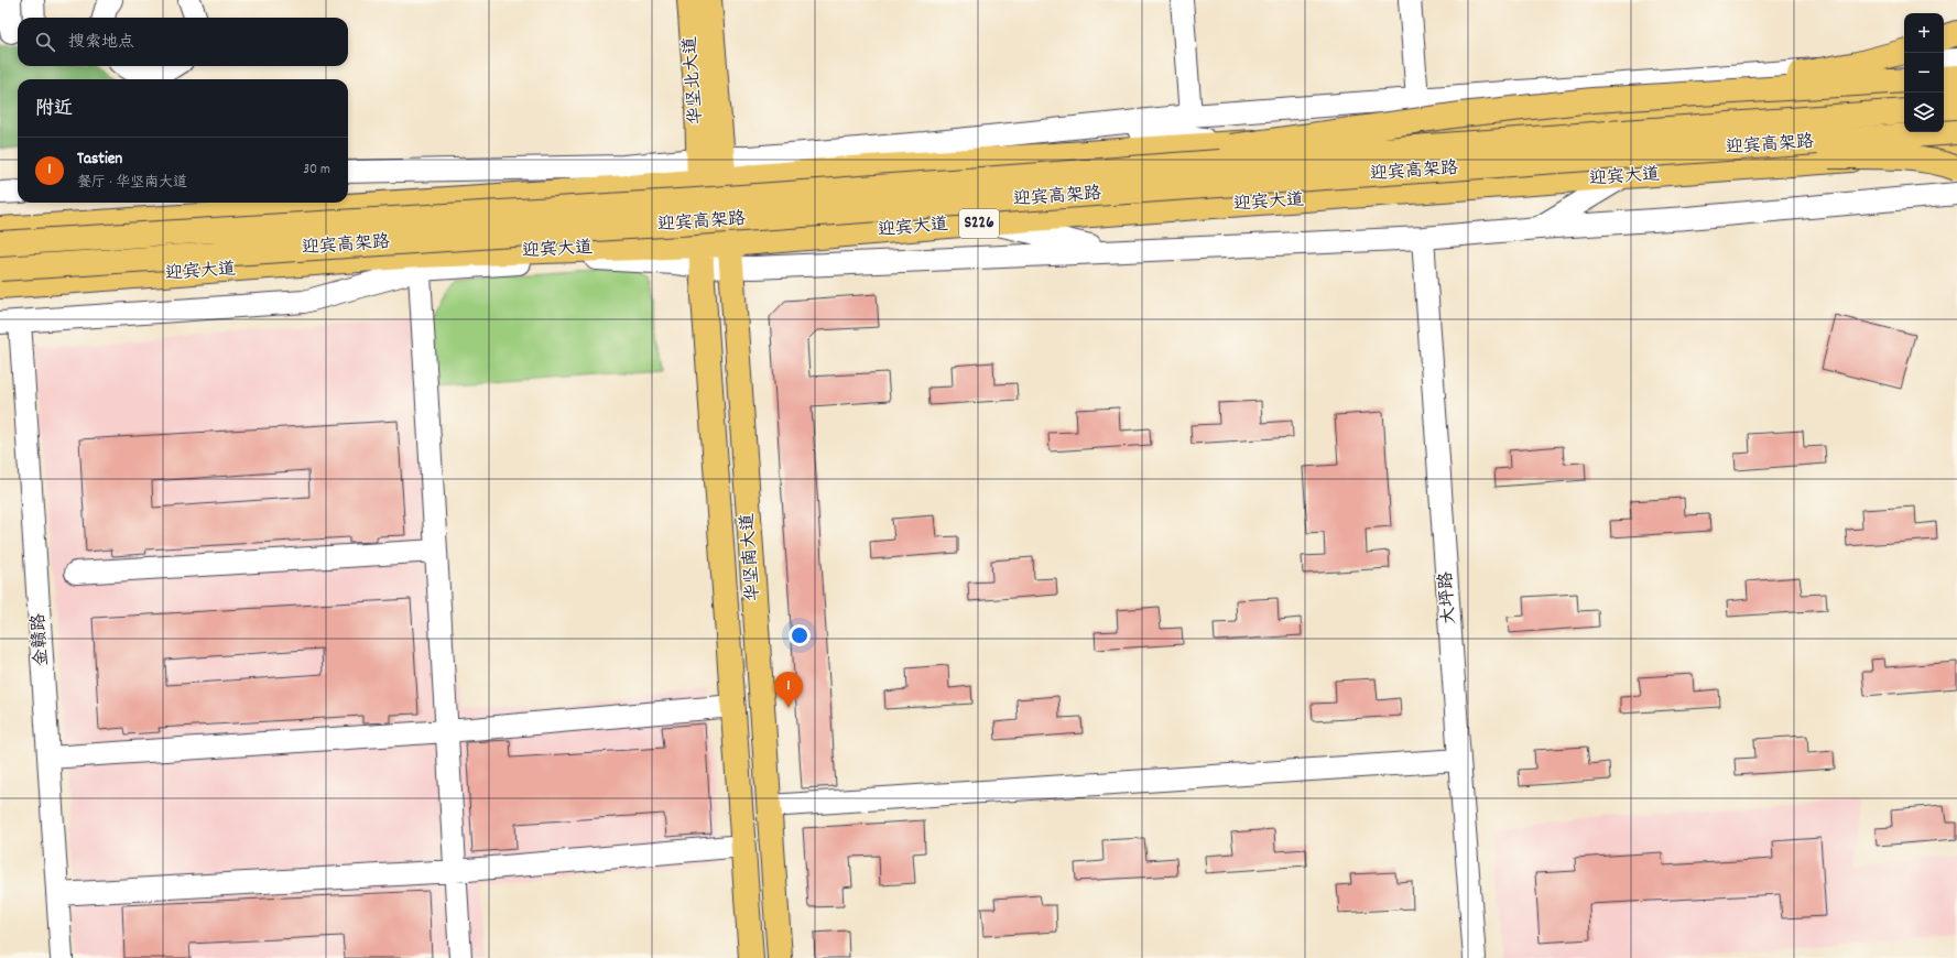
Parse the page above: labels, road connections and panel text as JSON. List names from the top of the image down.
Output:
{
  "streets": {
    "main road": [
      "华坚北大道",
      "迎宾高架路",
      "迎宾大道",
      "S226",
      "华坚南大道"
    ],
    "street": ["大坪路", "金赣路"]
  },
  "crossings": [
    ["华坚北大道", "华坚南大道"],
    ["迎宾高架路", "迎宾大道"],
    ["迎宾大道", "华坚南大道"]
  ],
  "page": {
    "map_buttons": ["+", "−"],
    "search": "搜索地点",
    "heading": "附近",
    "list": [
      {
        "mark": "1",
        "name": "Tastien",
        "note": "餐厅 · 华坚南大道",
        "value": "30 m"
      }
    ],
    "pins": "1"
  }
}
